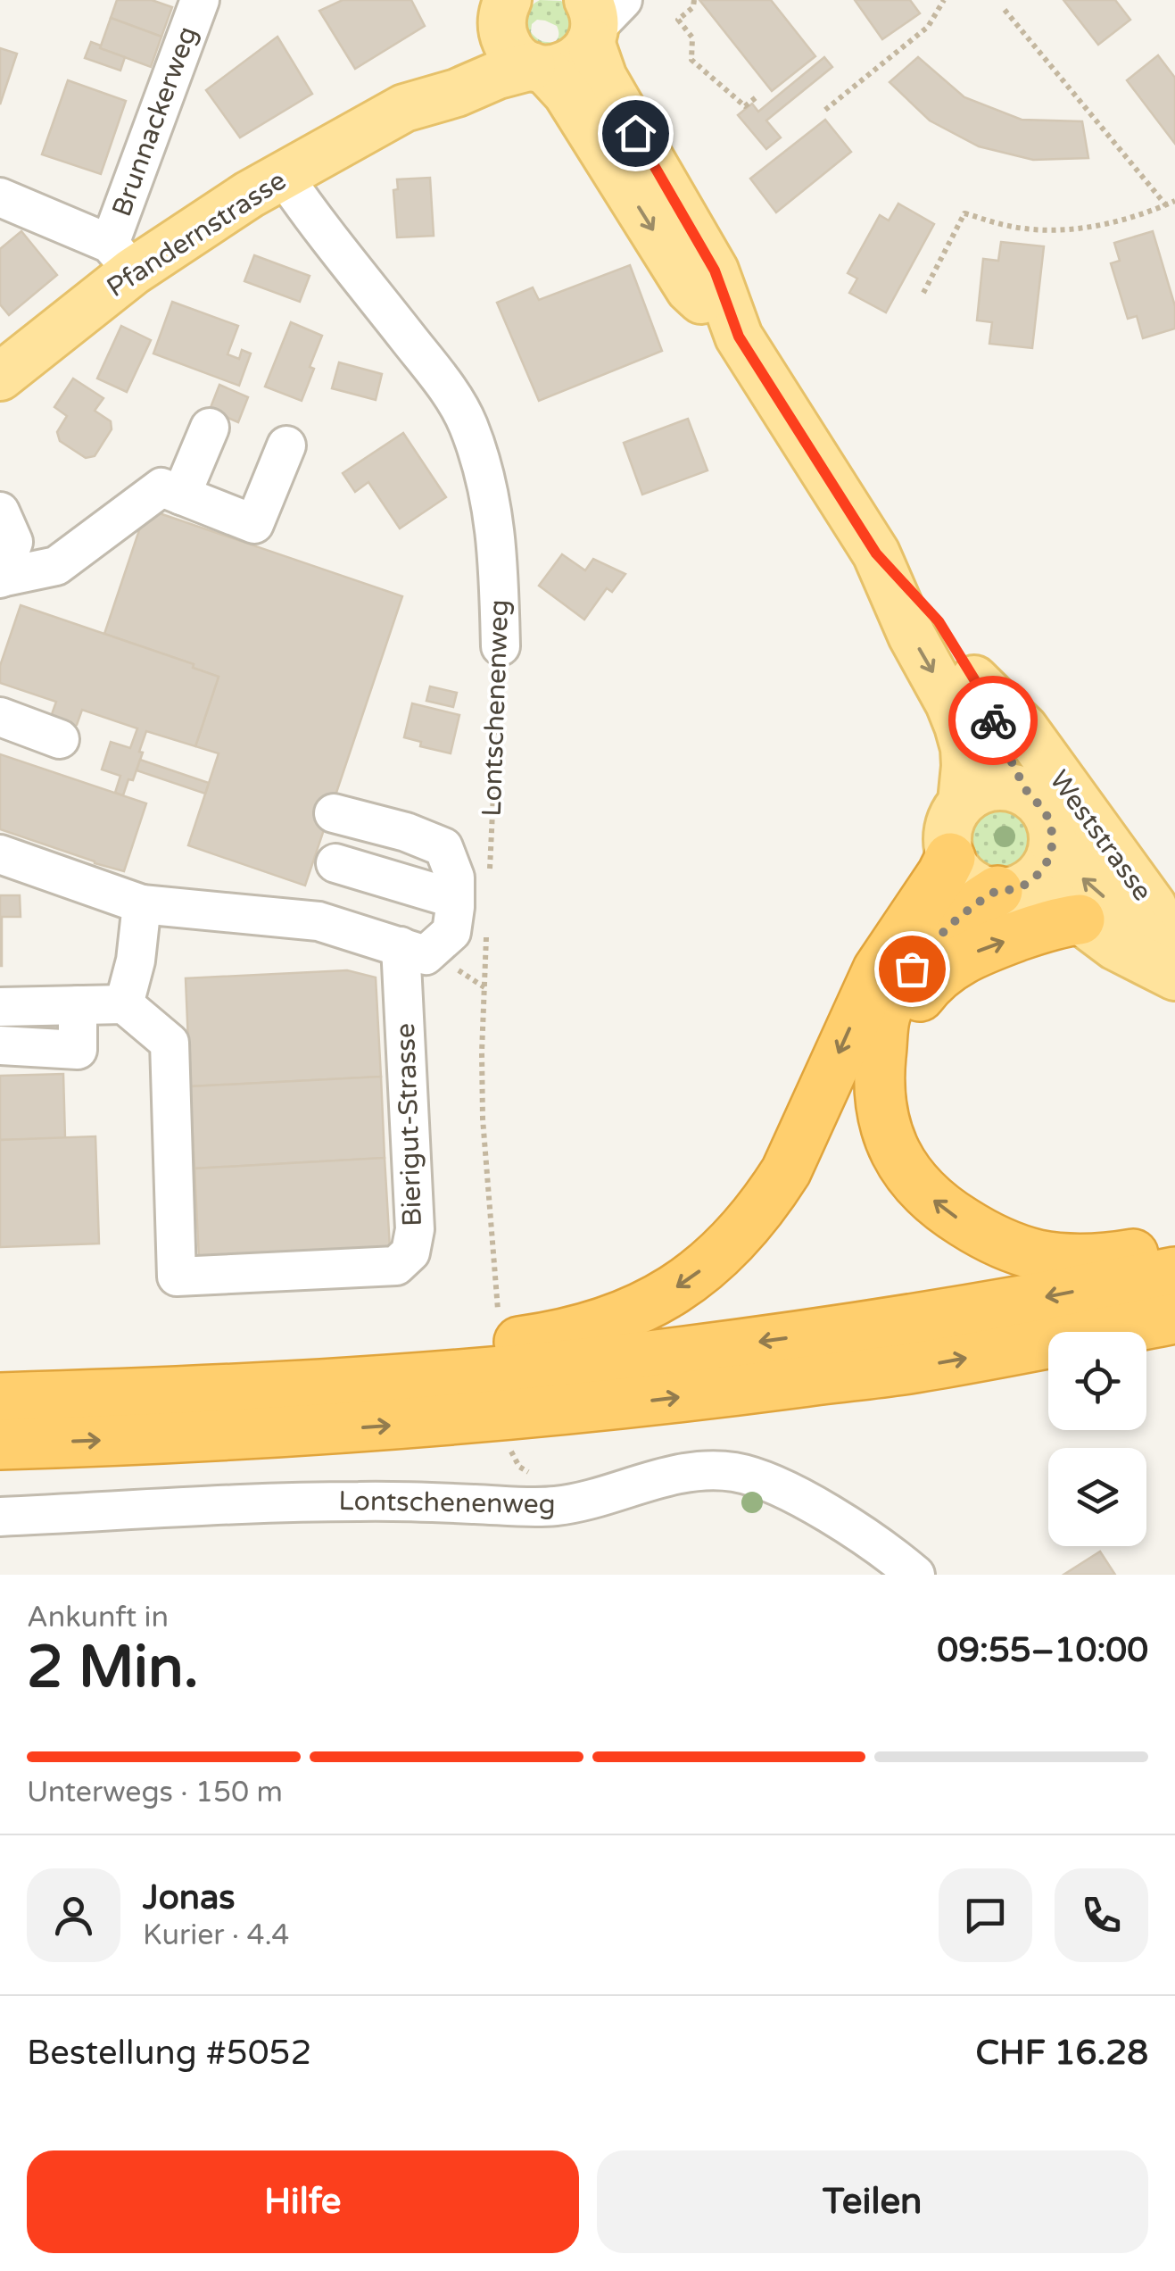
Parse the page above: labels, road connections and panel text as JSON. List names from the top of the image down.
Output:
{
  "streets": {
    "main road": ["Pfandernstrasse", "Weststrasse"],
    "street": ["Brunnackerweg", "Lontschenenweg", "Bierigut-Strasse"]
  },
  "crossings": [
    ["Brunnackerweg", "Pfandernstrasse"],
    ["Pfandernstrasse", "Lontschenenweg"],
    ["Pfandernstrasse", "Weststrasse"]
  ],
  "page": {
    "heading": ["2 Min.", "Ankunft in", "09:55–10:00"],
    "panel": [
      "Jonas",
      "Kurier · 4.4",
      "Bestellung #5052",
      "CHF 16.28"
    ],
    "bar": "Unterwegs · 150 m",
    "buttons": ["Hilfe", "Teilen"]
  }
}
